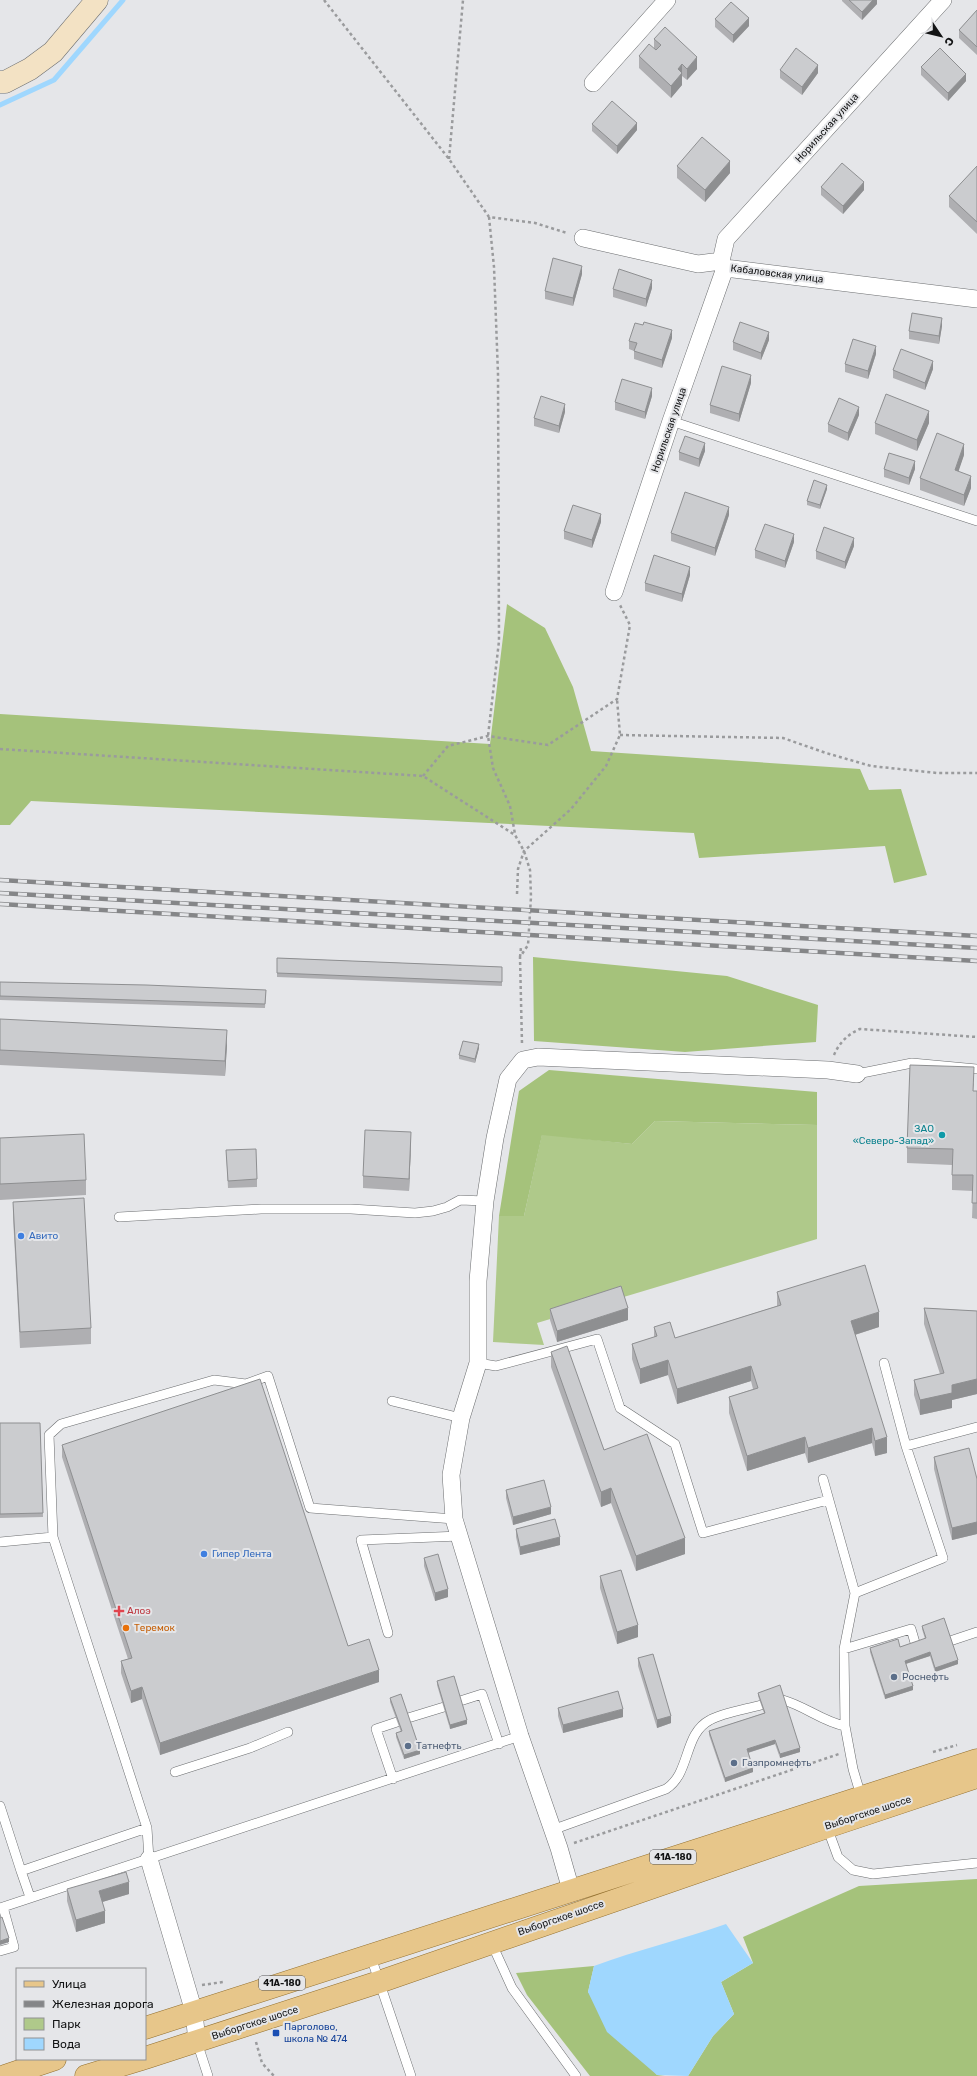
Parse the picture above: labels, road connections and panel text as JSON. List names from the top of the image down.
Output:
{
  "streets": {
    "main road": ["Выборгское шоссе", "41А-180"],
    "street": ["Норильская улица", "Кабаловская улица"]
  },
  "crossings": [
    ["Норильская улица", "Кабаловская улица"]
  ],
  "places": {
    "other": [
      "ЗАО «Северо-Запад»",
      "Авито",
      "Гипер Лента",
      "Теремок",
      "Роснефть",
      "Татнефть",
      "Газпромнефть"
    ],
    "health": ["Алоэ"],
    "transit": ["Парголово, школа № 474"]
  },
  "legend": [
    "Улица",
    "Железная дорога",
    "Парк",
    "Вода"
  ],
  "north": "bottom right"
}
